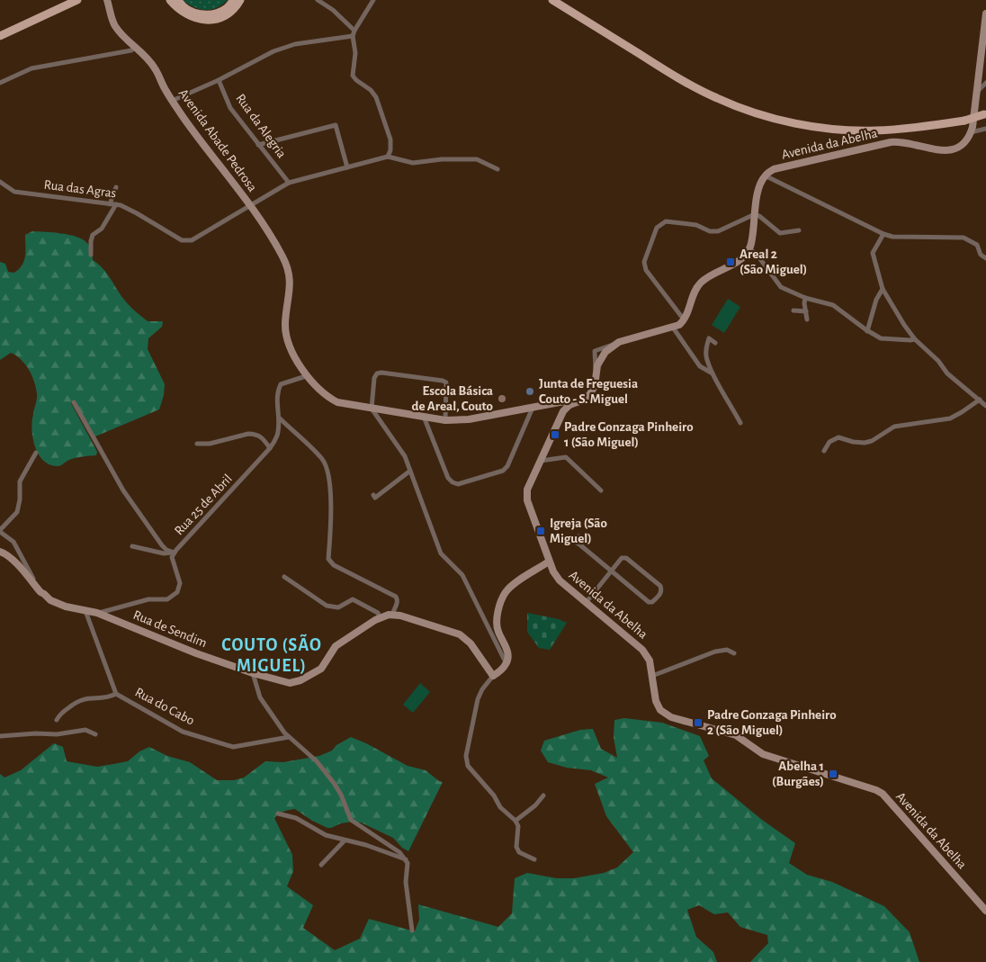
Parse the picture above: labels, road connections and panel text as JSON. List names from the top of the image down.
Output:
{
  "streets": {
    "street": [
      "Rua da Alegria",
      "Avenida Abade Pedrosa",
      "Avenida da Abelha",
      "Rua das Agras",
      "Rua 25 de Abril",
      "Rua de Sendim",
      "Rua do Cabo"
    ]
  },
  "crossings": [
    ["Rua da Alegria", "Rua das Agras"],
    ["Avenida Abade Pedrosa", "Avenida da Abelha"],
    ["Avenida Abade Pedrosa", "Rua das Agras"],
    ["Avenida Abade Pedrosa", "Rua 25 de Abril"],
    ["Rua 25 de Abril", "Rua de Sendim"],
    ["Rua de Sendim", "Rua do Cabo"]
  ],
  "districts": ["COUTO (SÃO MIGUEL)"],
  "places": {
    "transit": [
      "Areal 2 (São Miguel)",
      "Padre Gonzaga Pinheiro 1 (São Miguel)",
      "Igreja (São Miguel)",
      "Padre Gonzaga Pinheiro 2 (São Miguel)",
      "Abelha 1 (Burgães)"
    ],
    "other": ["Junta de Freguesia Couto - S. Miguel", "Escola Básica de Areal, Couto"]
  }
}
